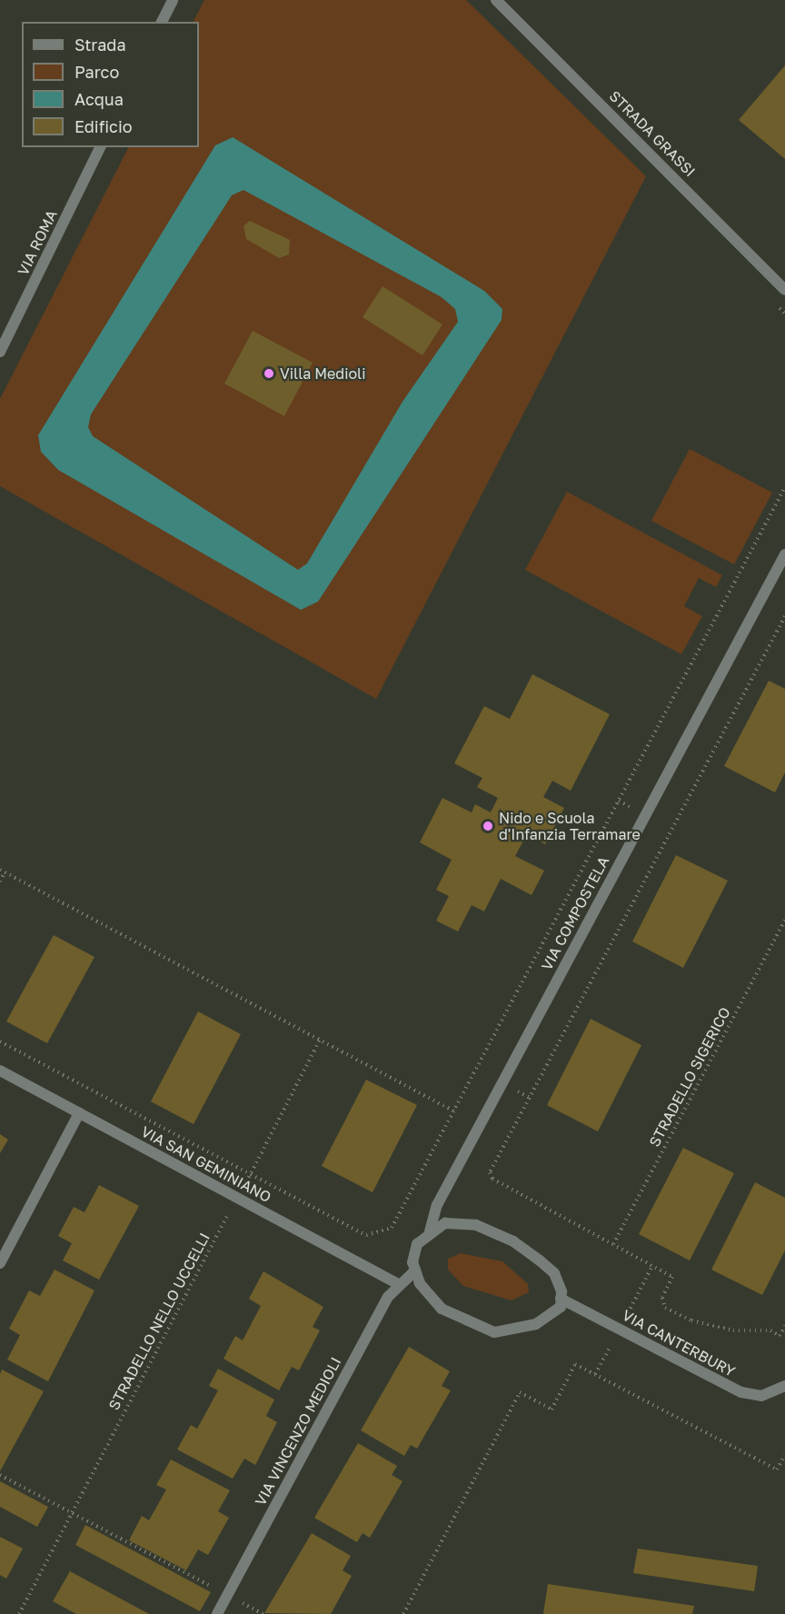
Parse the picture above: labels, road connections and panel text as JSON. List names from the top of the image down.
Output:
{
  "streets": {
    "street": [
      "STRADA GRASSI",
      "VIA ROMA",
      "VIA COMPOSTELA",
      "VIA SAN GEMINIANO",
      "VIA CANTERBURY",
      "VIA VINCENZO MEDIOLI"
    ],
    "path": ["STRADELLO SIGERICO", "STRADELLO NELLO UCCELLI"]
  },
  "crossings": [
    ["VIA COMPOSTELA", "VIA CANTERBURY"],
    ["VIA COMPOSTELA", "VIA VINCENZO MEDIOLI"],
    ["VIA SAN GEMINIANO", "STRADELLO NELLO UCCELLI"],
    ["VIA SAN GEMINIANO", "VIA VINCENZO MEDIOLI"],
    ["VIA CANTERBURY", "VIA VINCENZO MEDIOLI"]
  ],
  "places": ["Villa Medioli", "Nido e Scuola d'Infanzia Terramare"],
  "legend": [
    "Strada",
    "Parco",
    "Acqua",
    "Edificio"
  ]
}
